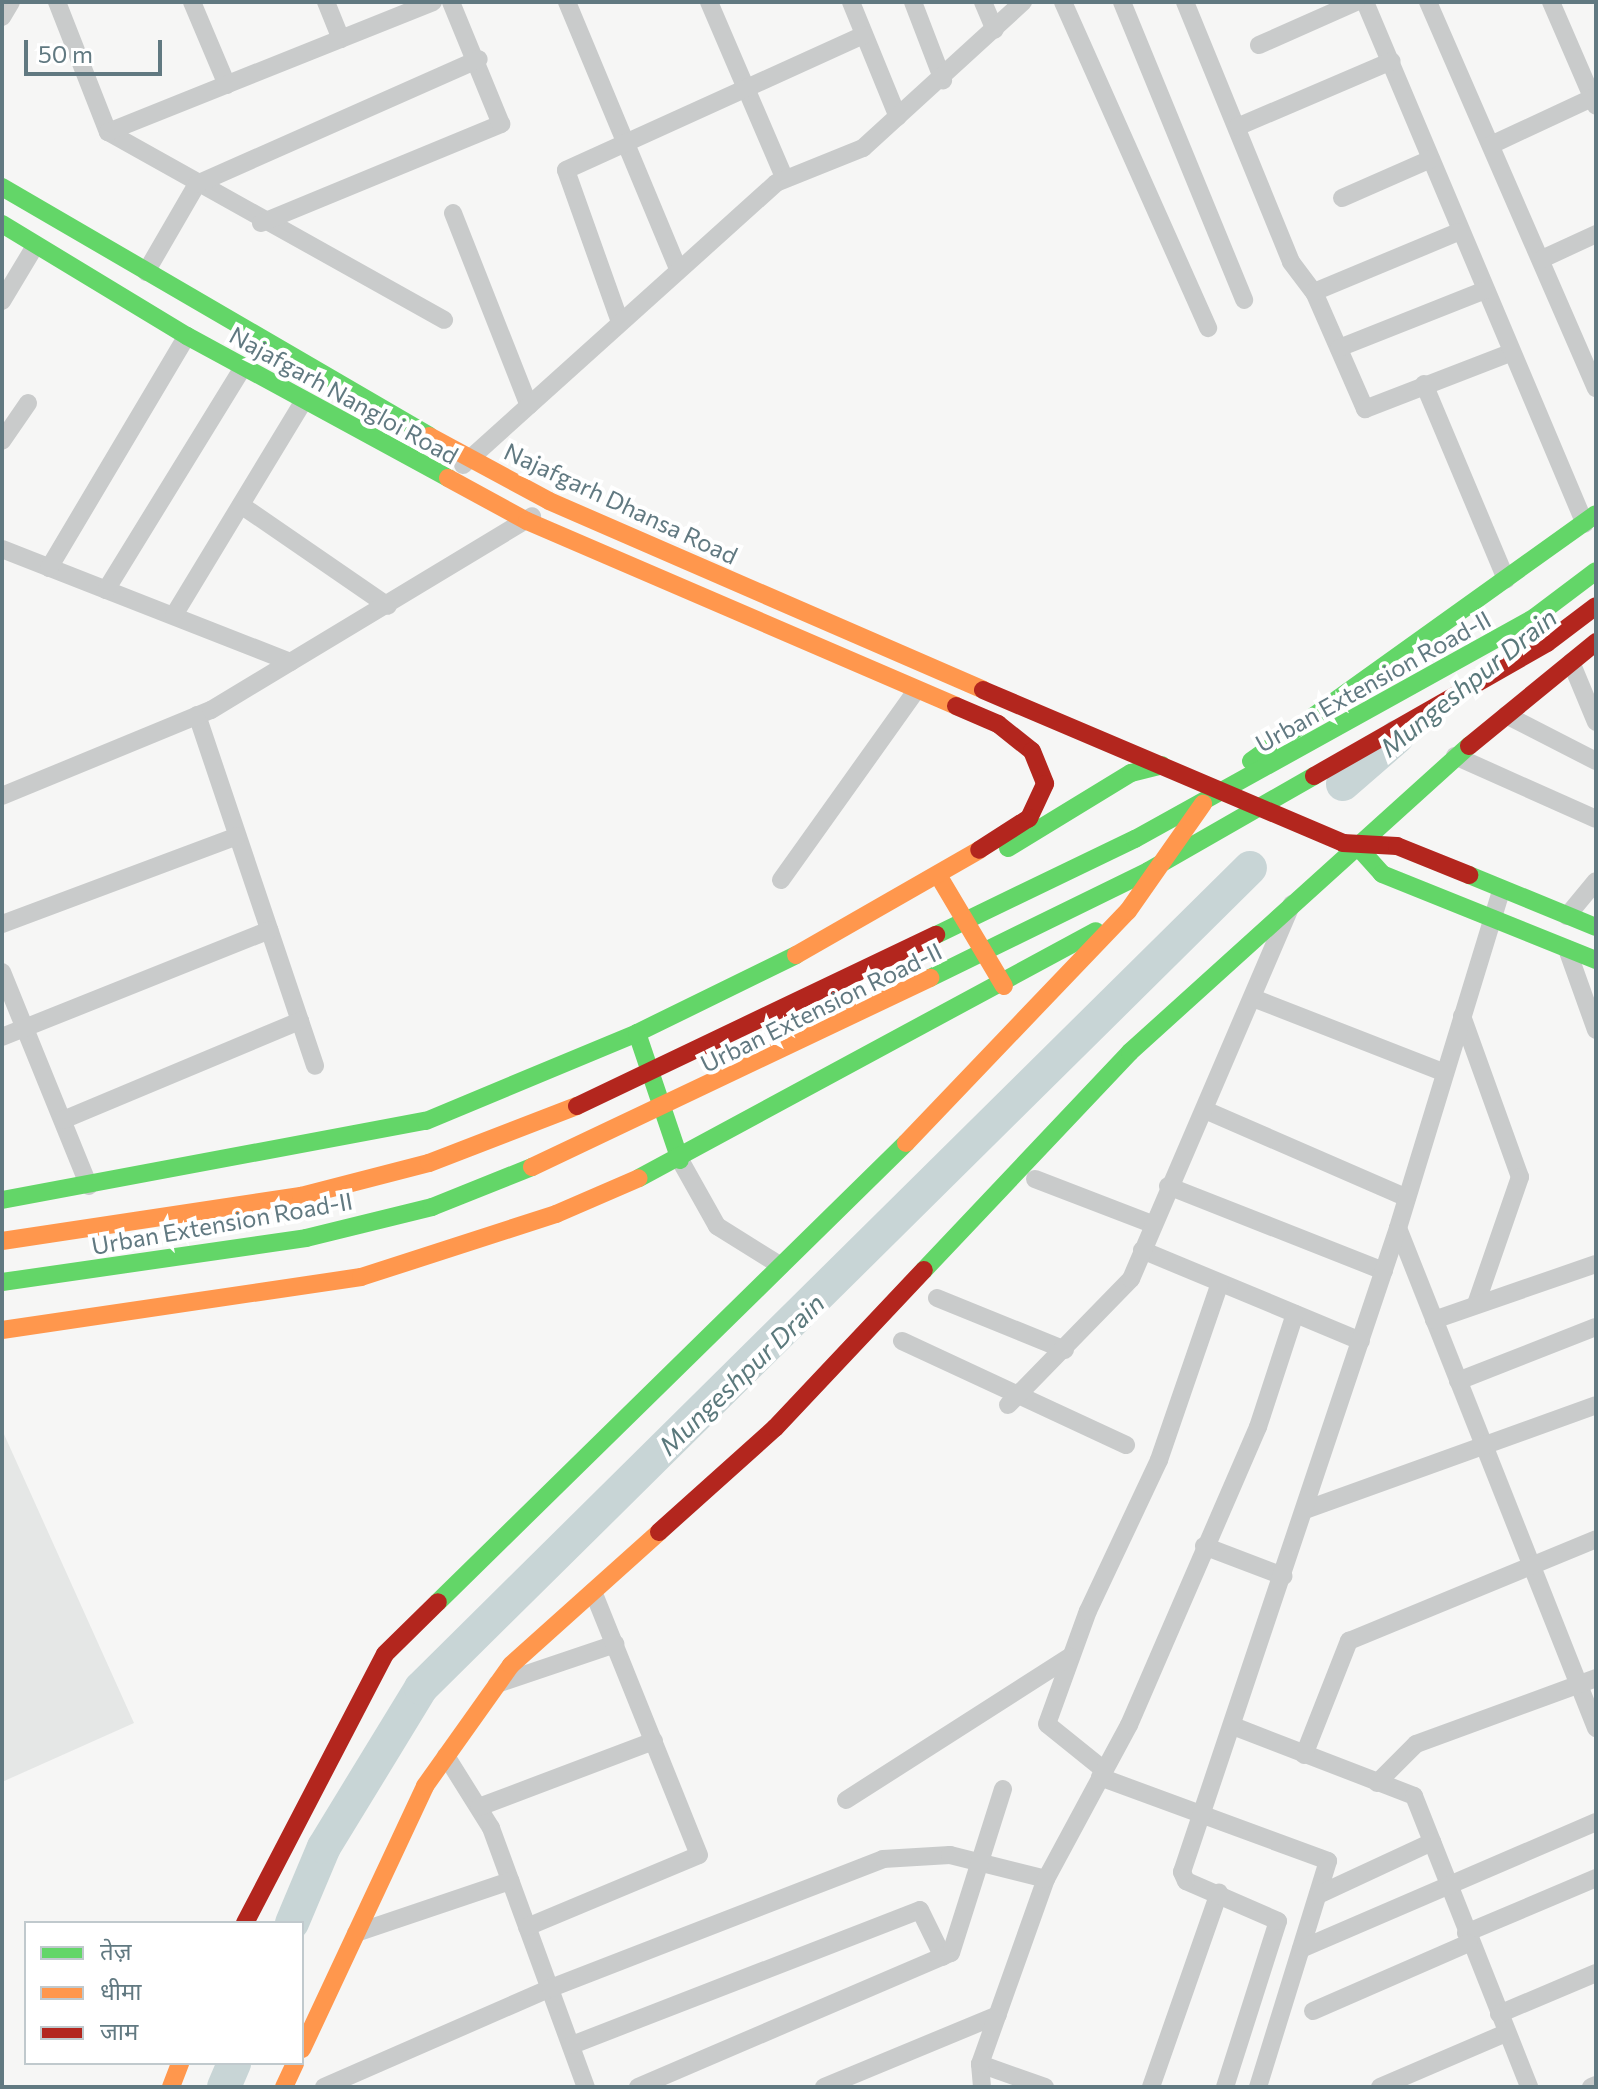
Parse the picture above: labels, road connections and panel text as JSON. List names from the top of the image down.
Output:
{
  "streets": {
    "main road": ["Najafgarh Nangloi Road", "Najafgarh Dhansa Road", "Urban Extension Road-II"]
  },
  "water": ["Mungeshpur Drain"],
  "legend": ["तेज़", "धीमा", "जाम"],
  "scale_bar": "50 m"
}
